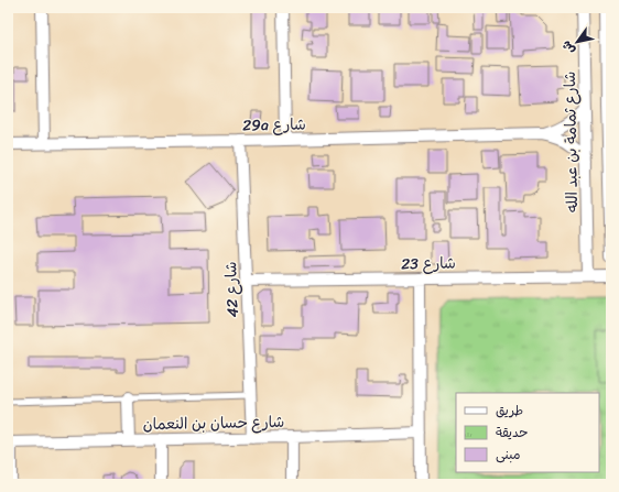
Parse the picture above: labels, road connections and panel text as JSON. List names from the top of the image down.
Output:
{
  "streets": {
    "street": [
      "29a شارع",
      "شارع ثمامة بن عبد الله",
      "شارع 23",
      "شارع 42",
      "شارع حسان بن النعمان"
    ]
  },
  "crossings": [
    ["29a شارع", "شارع ثمامة بن عبد الله"],
    ["29a شارع", "شارع 42"],
    ["شارع ثمامة بن عبد الله", "شارع 23"],
    ["شارع 23", "شارع 42"],
    ["شارع 42", "شارع حسان بن النعمان"]
  ],
  "legend": ["طريق", "حديقة", "مبنى"],
  "north": "bottom left"
}
